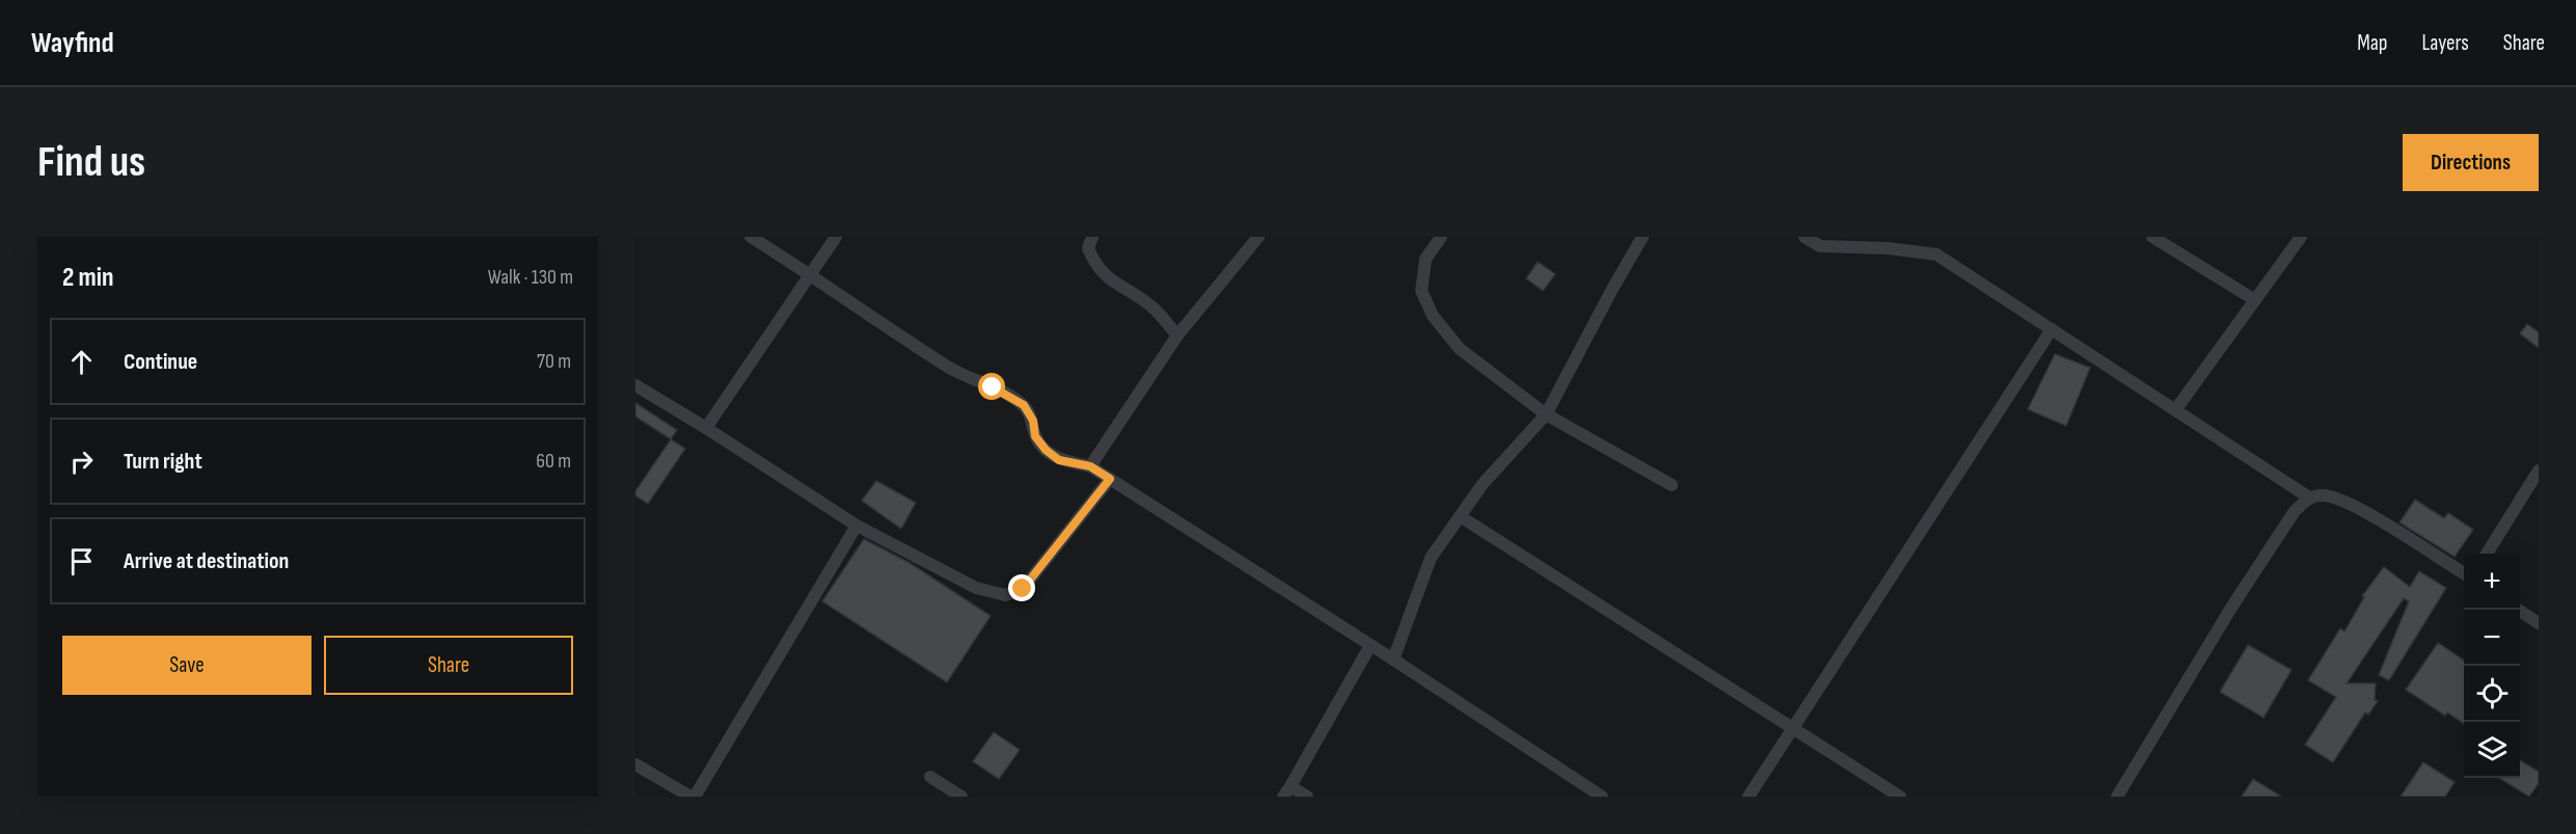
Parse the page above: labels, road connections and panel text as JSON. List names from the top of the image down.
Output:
{
  "page": {
    "header": "Wayfind",
    "nav": ["Map", "Layers", "Share"],
    "buttons": [
      "Directions",
      ["Save", "Share"]
    ],
    "title": "Find us",
    "heading": ["2 min", "Walk · 130 m"],
    "list": [
      ["Continue", "70 m"],
      ["Turn right", "60 m"],
      "Arrive at destination"
    ],
    "map_buttons": ["+", "−"]
  }
}
